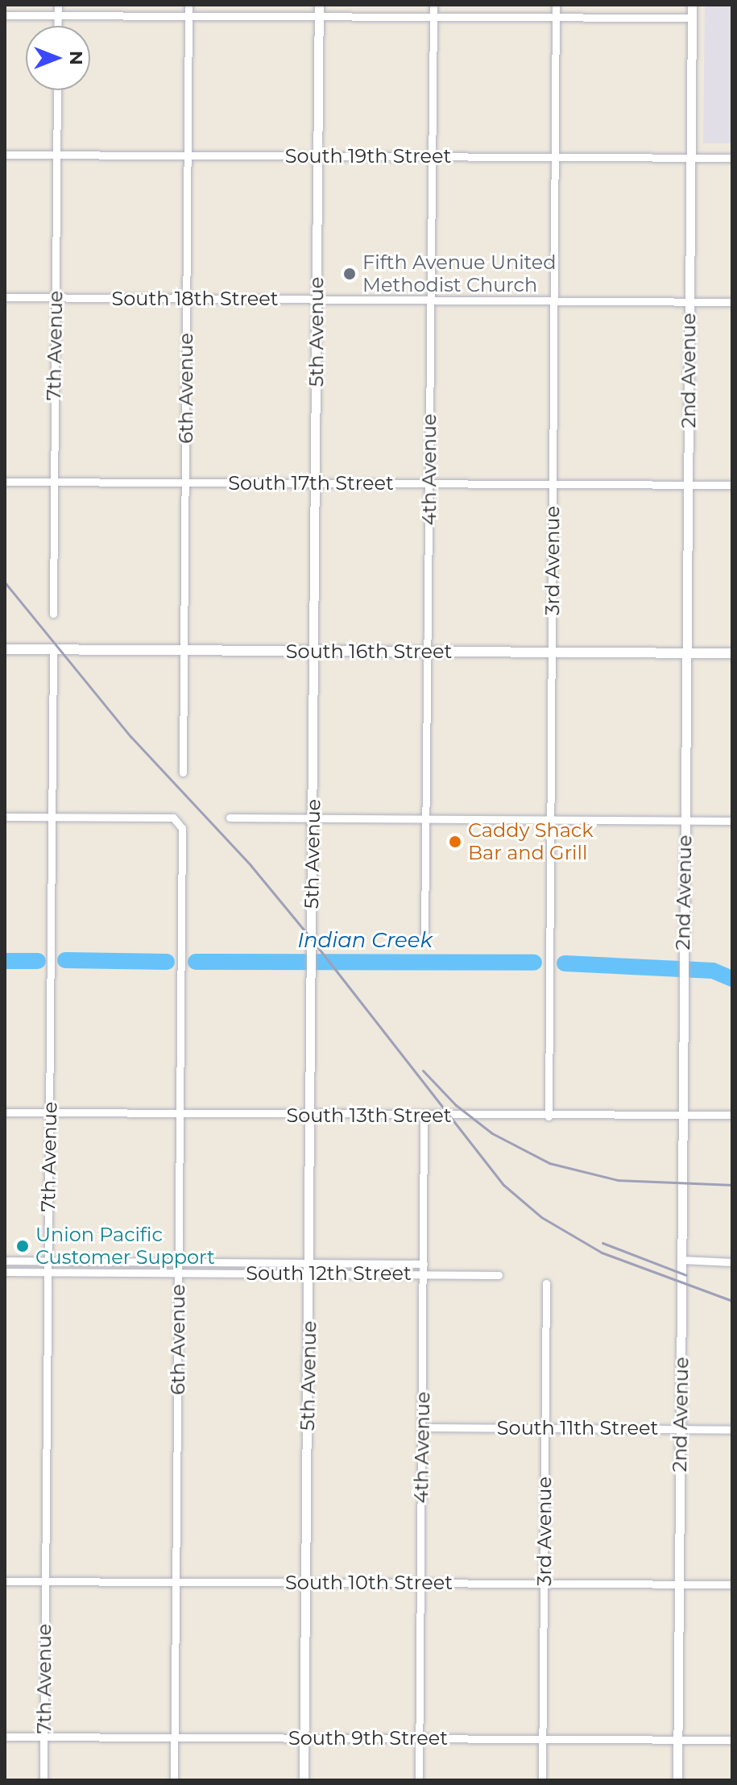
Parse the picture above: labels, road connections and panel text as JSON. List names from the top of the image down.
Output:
{
  "streets": {
    "main road": ["South 16th Street"],
    "street": [
      "South 19th Street",
      "South 18th Street",
      "5th Avenue",
      "7th Avenue",
      "2nd Avenue",
      "6th Avenue",
      "4th Avenue",
      "South 17th Street",
      "3rd Avenue",
      "South 13th Street",
      "South 12th Street",
      "South 11th Street",
      "South 10th Street",
      "South 9th Street"
    ]
  },
  "crossings": [
    ["South 19th Street", "5th Avenue"],
    ["South 19th Street", "7th Avenue"],
    ["South 19th Street", "2nd Avenue"],
    ["South 19th Street", "6th Avenue"],
    ["South 19th Street", "4th Avenue"],
    ["South 19th Street", "3rd Avenue"],
    ["South 18th Street", "5th Avenue"],
    ["South 18th Street", "7th Avenue"],
    ["South 18th Street", "2nd Avenue"],
    ["South 18th Street", "6th Avenue"],
    ["South 18th Street", "4th Avenue"],
    ["South 18th Street", "3rd Avenue"],
    ["5th Avenue", "South 17th Street"],
    ["5th Avenue", "South 16th Street"],
    ["5th Avenue", "South 13th Street"],
    ["5th Avenue", "South 12th Street"],
    ["5th Avenue", "South 10th Street"],
    ["5th Avenue", "South 9th Street"],
    ["7th Avenue", "6th Avenue"],
    ["7th Avenue", "South 17th Street"],
    ["7th Avenue", "South 16th Street"],
    ["7th Avenue", "South 13th Street"],
    ["7th Avenue", "South 12th Street"],
    ["7th Avenue", "South 10th Street"],
    ["7th Avenue", "South 9th Street"],
    ["2nd Avenue", "South 17th Street"],
    ["2nd Avenue", "South 16th Street"],
    ["2nd Avenue", "South 13th Street"],
    ["2nd Avenue", "South 11th Street"],
    ["2nd Avenue", "South 10th Street"],
    ["2nd Avenue", "South 9th Street"],
    ["6th Avenue", "South 17th Street"],
    ["6th Avenue", "South 16th Street"],
    ["6th Avenue", "South 13th Street"],
    ["6th Avenue", "South 12th Street"],
    ["6th Avenue", "South 10th Street"],
    ["6th Avenue", "South 9th Street"],
    ["4th Avenue", "South 17th Street"],
    ["4th Avenue", "South 16th Street"],
    ["4th Avenue", "South 13th Street"],
    ["4th Avenue", "South 12th Street"],
    ["4th Avenue", "South 11th Street"],
    ["4th Avenue", "South 10th Street"],
    ["4th Avenue", "South 9th Street"],
    ["South 17th Street", "3rd Avenue"],
    ["3rd Avenue", "South 16th Street"],
    ["3rd Avenue", "South 13th Street"],
    ["3rd Avenue", "South 11th Street"],
    ["3rd Avenue", "South 10th Street"],
    ["3rd Avenue", "South 9th Street"]
  ],
  "water": ["Indian Creek"],
  "places": ["Fifth Avenue United Methodist Church", "Caddy Shack Bar and Grill", "Union Pacific Customer Support"],
  "north": "right"
}
